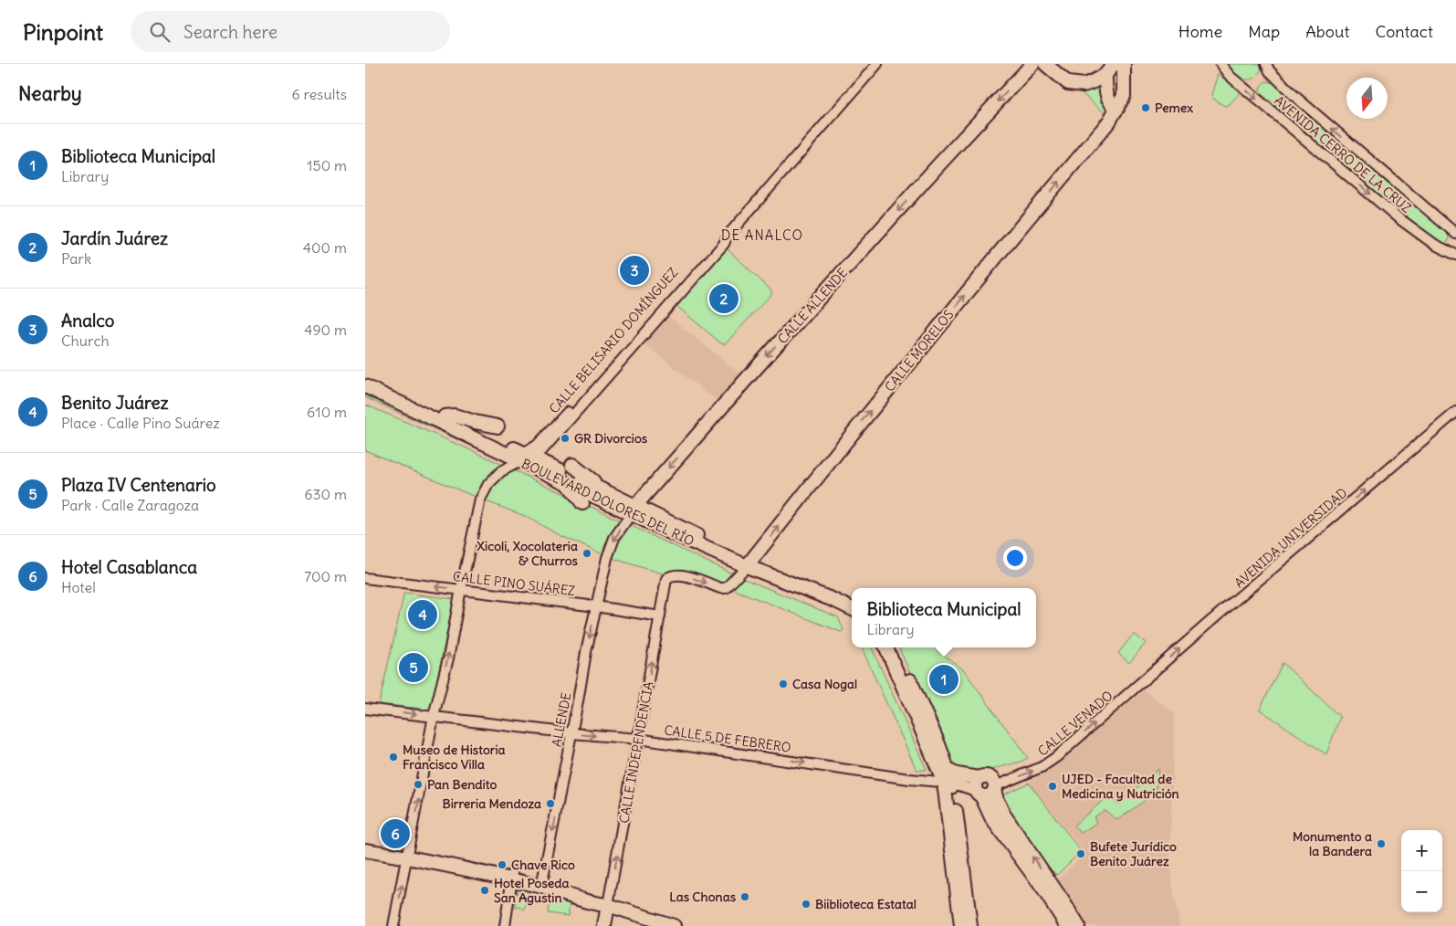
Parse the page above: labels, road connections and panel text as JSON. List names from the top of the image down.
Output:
{
  "streets": {
    "main road": [
      "CALLE ALLENDE",
      "CALLE MORELOS",
      "BOULEVARD DOLORES DEL RÍO",
      "CALLE INDEPENDENCIA"
    ],
    "street": [
      "AVENIDA CERRO DE LA CRUZ",
      "CALLE BELISARIO DOMÍNGUEZ",
      "AVENIDA UNIVERSIDAD",
      "CALLE PINO SUÁREZ",
      "ALLENDE",
      "CALLE VENADO",
      "CALLE 5 DE FEBRERO"
    ]
  },
  "crossings": [
    ["CALLE ALLENDE", "BOULEVARD DOLORES DEL RÍO"],
    ["CALLE ALLENDE", "ALLENDE"],
    ["CALLE BELISARIO DOMÍNGUEZ", "BOULEVARD DOLORES DEL RÍO"],
    ["CALLE MORELOS", "BOULEVARD DOLORES DEL RÍO"],
    ["CALLE MORELOS", "CALLE INDEPENDENCIA"],
    ["AVENIDA UNIVERSIDAD", "CALLE VENADO"],
    ["CALLE PINO SUÁREZ", "ALLENDE"],
    ["CALLE PINO SUÁREZ", "CALLE INDEPENDENCIA"],
    ["ALLENDE", "CALLE 5 DE FEBRERO"],
    ["CALLE VENADO", "CALLE 5 DE FEBRERO"],
    ["CALLE 5 DE FEBRERO", "CALLE INDEPENDENCIA"]
  ],
  "one_way": [
    "CALLE ALLENDE",
    "CALLE MORELOS",
    "AVENIDA UNIVERSIDAD",
    "ALLENDE",
    "CALLE VENADO",
    "CALLE 5 DE FEBRERO",
    "CALLE INDEPENDENCIA"
  ],
  "districts": ["DE ANALCO"],
  "places": [
    "Pemex",
    "GR Divorcios",
    "Xicoli, Xocolateria & Churros",
    "Casa Nogal",
    "Museo de Historia Francisco Villa",
    "Pan Bendito",
    "UJED - Facultad de Medicina y Nutrición",
    "Birreria Mendoza",
    "Monumento a la Bandera",
    "Bufete Jurídico Benito Juárez",
    "Chave Rico",
    "Hotel Poseda San Agustin",
    "Las Chonas",
    "Biiblioteca Estatal"
  ],
  "north": "bottom",
  "page": {
    "header": "Pinpoint",
    "search": "Search here",
    "nav": [
      "Home",
      "Map",
      "About",
      "Contact"
    ],
    "heading": ["Nearby", "6 results"],
    "list": [
      {
        "mark": "1",
        "name": "Biblioteca Municipal",
        "note": "Library",
        "value": "150 m"
      },
      {
        "mark": "2",
        "name": "Jardín Juárez",
        "note": "Park",
        "value": "400 m"
      },
      {
        "mark": "3",
        "name": "Analco",
        "note": "Church",
        "value": "490 m"
      },
      {
        "mark": "4",
        "name": "Benito Juárez",
        "note": "Place · Calle Pino Suárez",
        "value": "610 m"
      },
      {
        "mark": "5",
        "name": "Plaza IV Centenario",
        "note": "Park · Calle Zaragoza",
        "value": "630 m"
      },
      {
        "mark": "6",
        "name": "Hotel Casablanca",
        "note": "Hotel",
        "value": "700 m"
      }
    ],
    "pins": [
      "3",
      "2",
      "4",
      "5",
      "1",
      "6"
    ],
    "popup": ["Biblioteca Municipal", "Library"],
    "map_buttons": ["+", "−"]
  }
}
